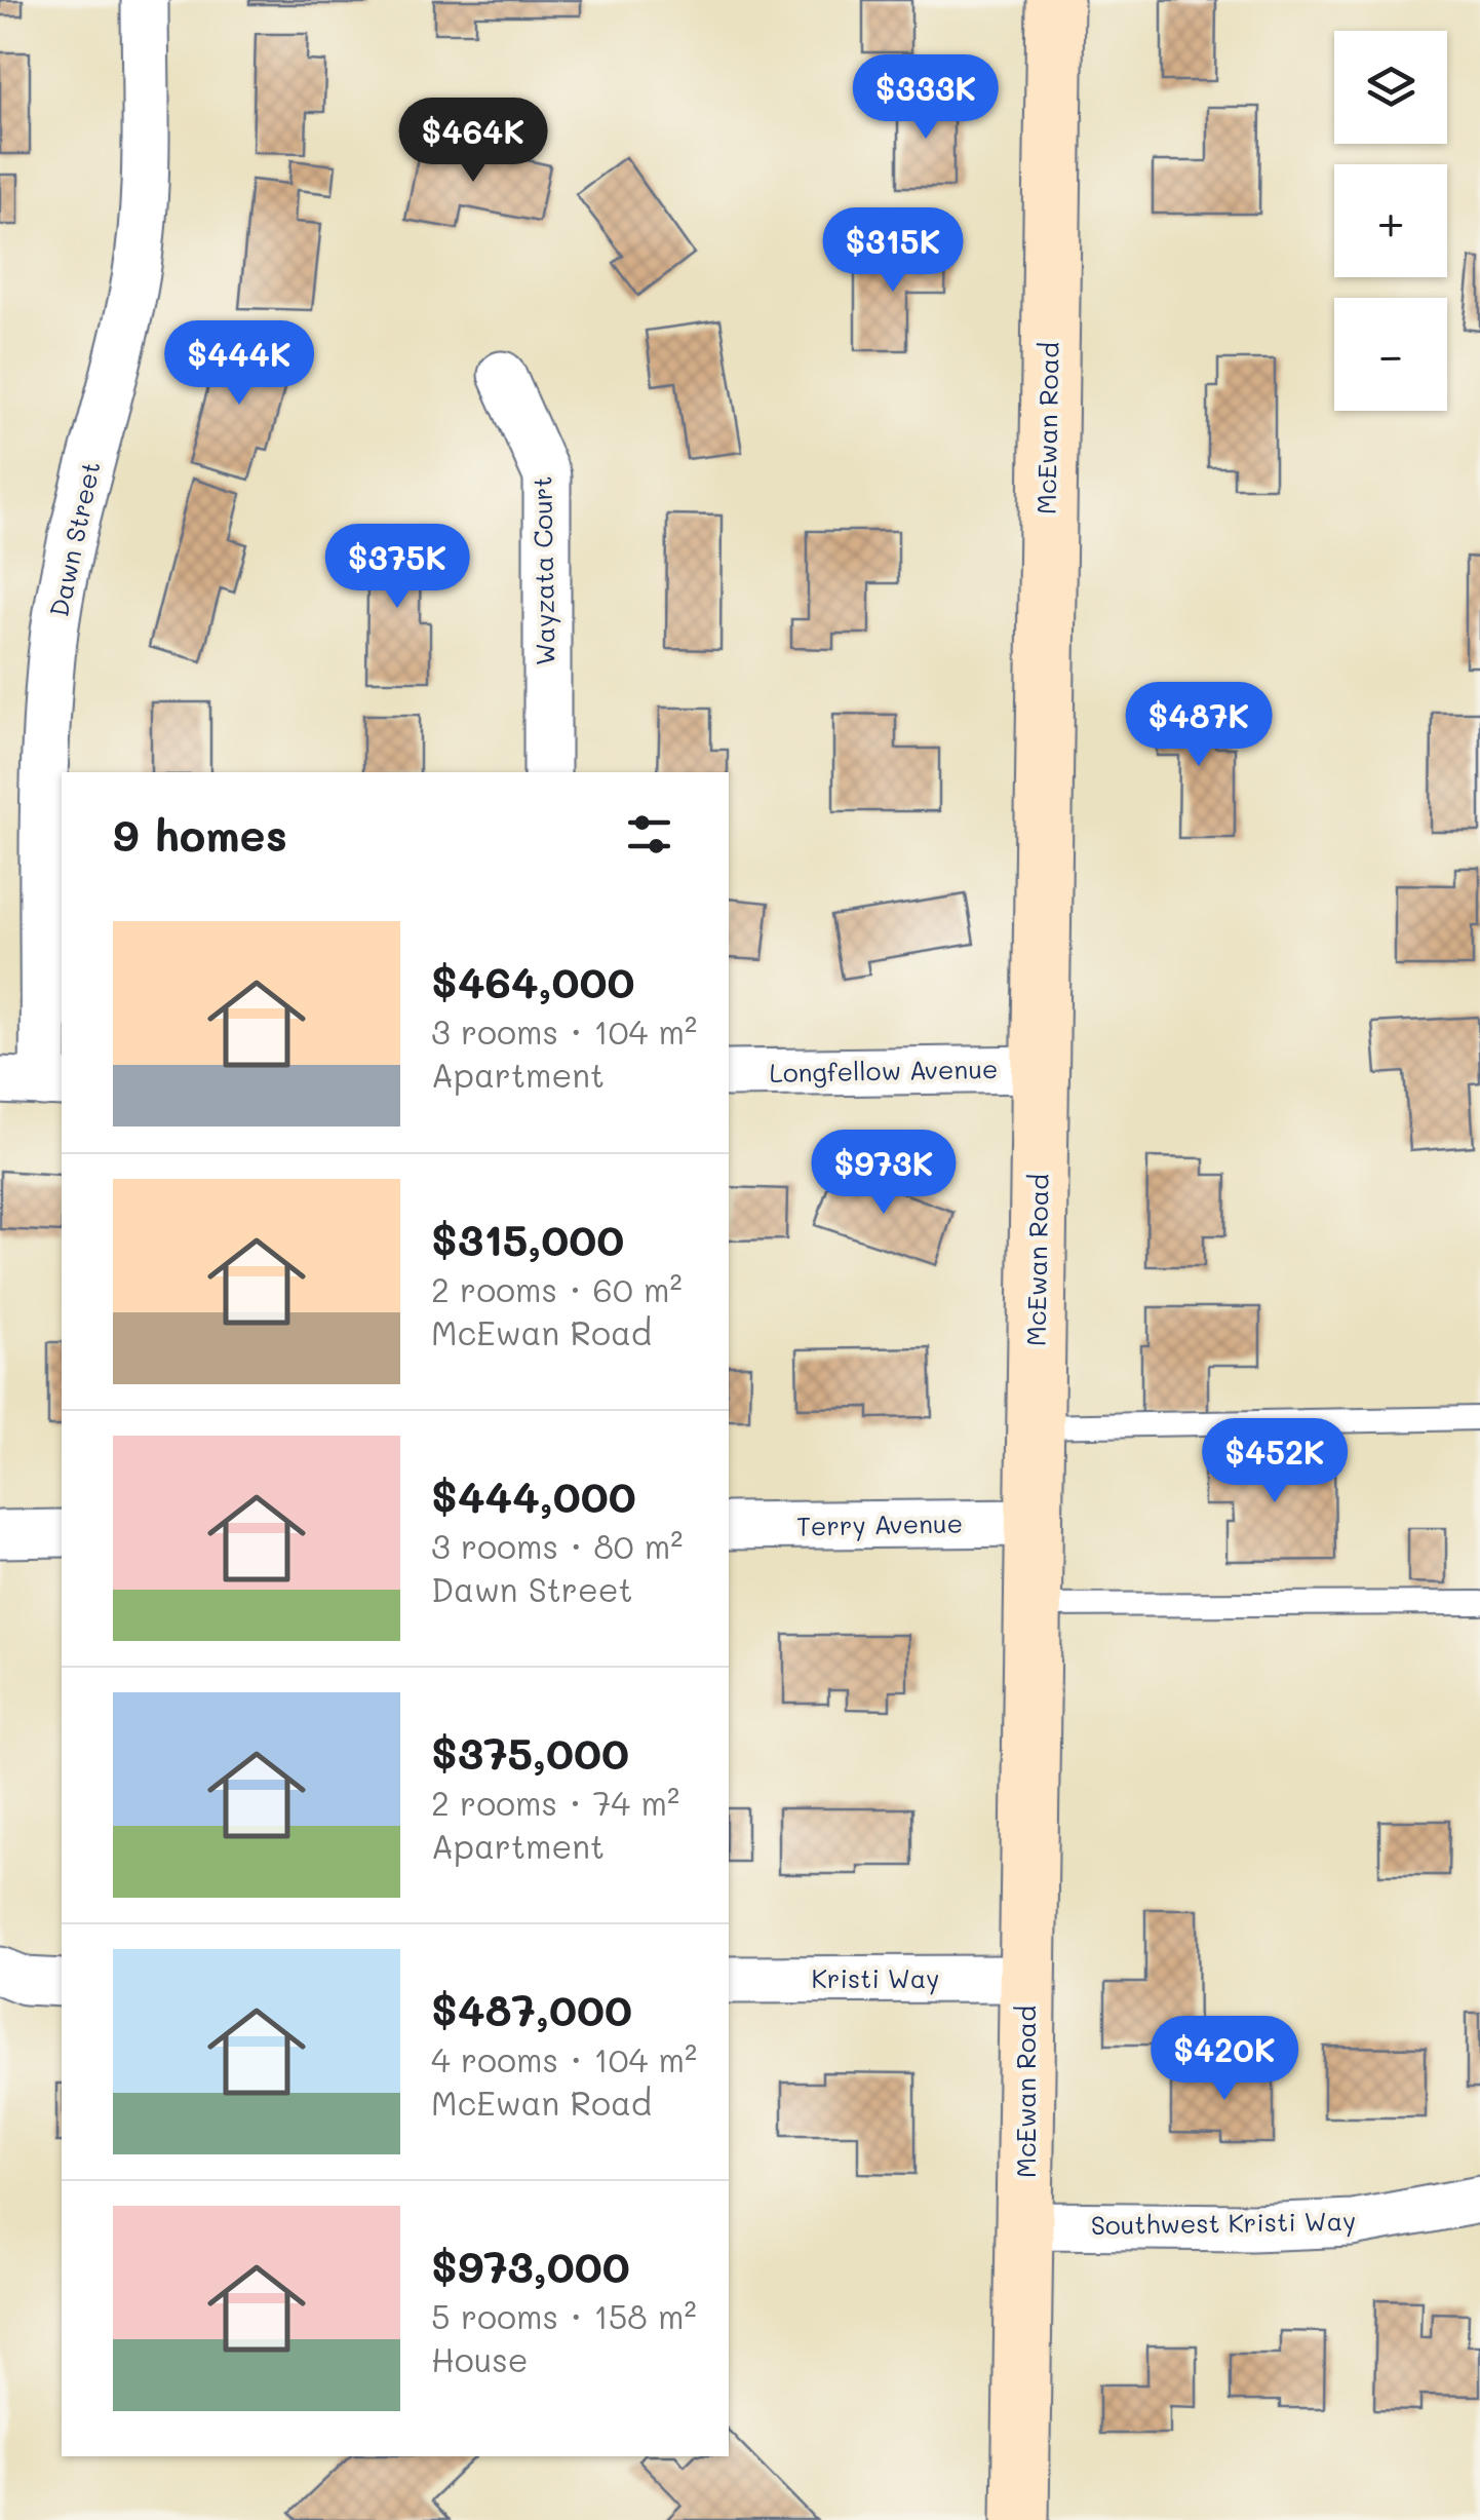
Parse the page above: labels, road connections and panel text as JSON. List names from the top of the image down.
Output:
{
  "streets": {
    "street": [
      "McEwan Road",
      "Dawn Street",
      "Wayzata Court",
      "Longfellow Avenue",
      "Terry Avenue",
      "Kristi Way",
      "Southwest Kristi Way"
    ]
  },
  "crossings": [
    ["McEwan Road", "Longfellow Avenue"],
    ["McEwan Road", "Terry Avenue"],
    ["McEwan Road", "Kristi Way"],
    ["McEwan Road", "Southwest Kristi Way"]
  ],
  "page": {
    "map_buttons": ["+", "−"],
    "price": [
      "$333K",
      "$464K",
      "$315K",
      "$444K",
      "$375K",
      "$487K",
      "$973K",
      "$452K",
      "$420K"
    ],
    "heading": "9 homes",
    "list": [
      {
        "name": "$464,000",
        "note": "3 rooms · 104 m² · Apartment"
      },
      {
        "name": "$315,000",
        "note": "2 rooms · 60 m² · McEwan Road"
      },
      {
        "name": "$444,000",
        "note": "3 rooms · 80 m² · Dawn Street"
      },
      {
        "name": "$375,000",
        "note": "2 rooms · 74 m² · Apartment"
      },
      {
        "name": "$487,000",
        "note": "4 rooms · 104 m² · McEwan Road"
      },
      {
        "name": "$973,000",
        "note": "5 rooms · 158 m² · House"
      }
    ]
  }
}
